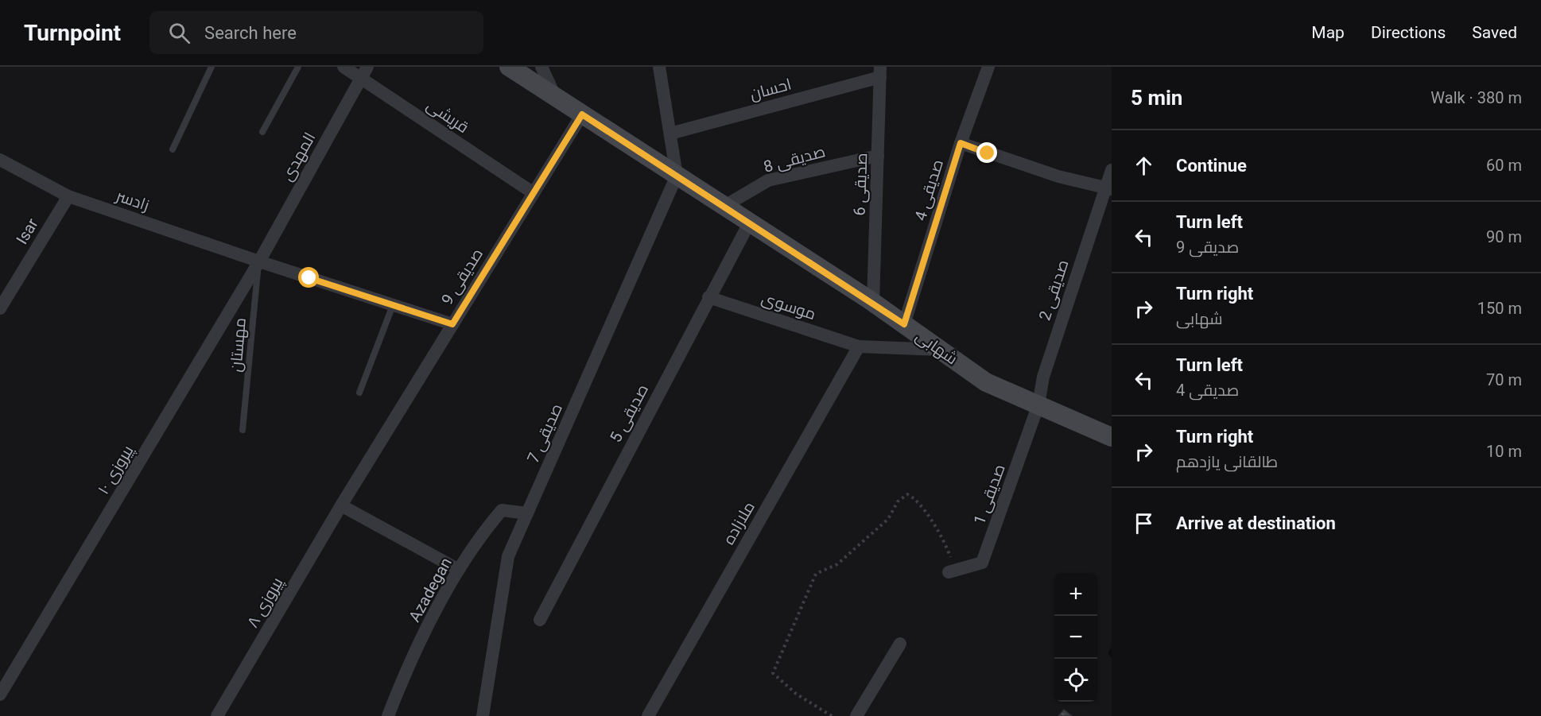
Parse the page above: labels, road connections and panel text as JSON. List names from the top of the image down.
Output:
{
  "streets": {
    "street": [
      "احسان",
      "قریشی",
      "المهدی",
      "صدیقی 8",
      "صدیقی 6",
      "صدیقی 4",
      "زادسر",
      "Isar",
      "صدیقی 9",
      "صدیقی 2",
      "موسوی",
      "شهابی",
      "صدیقی 5",
      "صدیقی 7",
      "پیروزی ١٠",
      "صدیقی 1",
      "ملازاده",
      "Azadegan",
      "پیروزی ٨"
    ],
    "lane": ["مهستان"]
  },
  "crossings": [
    ["احسان", "صدیقی 6"],
    ["قریشی", "المهدی"],
    ["قریشی", "صدیقی 9"],
    ["المهدی", "زادسر"],
    ["المهدی", "مهستان"],
    ["المهدی", "پیروزی ١٠"],
    ["صدیقی 8", "صدیقی 6"],
    ["صدیقی 8", "شهابی"],
    ["صدیقی 6", "شهابی"],
    ["صدیقی 4", "شهابی"],
    ["زادسر", "Isar"],
    ["زادسر", "صدیقی 9"],
    ["زادسر", "مهستان"],
    ["زادسر", "پیروزی ١٠"],
    ["صدیقی 9", "شهابی"],
    ["صدیقی 9", "پیروزی ٨"],
    ["صدیقی 2", "شهابی"],
    ["صدیقی 2", "صدیقی 1"],
    ["موسوی", "شهابی"],
    ["موسوی", "صدیقی 5"],
    ["موسوی", "ملازاده"],
    ["مهستان", "پیروزی ١٠"],
    ["شهابی", "صدیقی 5"],
    ["شهابی", "صدیقی 7"],
    ["شهابی", "صدیقی 1"],
    ["صدیقی 7", "Azadegan"]
  ],
  "page": {
    "header": "Turnpoint",
    "search": "Search here",
    "nav": ["Map", "Directions", "Saved"],
    "heading": ["5 min", "Walk · 380 m"],
    "list": [
      ["Continue", "60 m"],
      ["Turn left", "صدیقی 9", "90 m"],
      ["Turn right", "شهابی", "150 m"],
      ["Turn left", "صدیقی 4", "70 m"],
      ["Turn right", "طالقانی یازدهم", "10 m"],
      "Arrive at destination"
    ],
    "map_buttons": ["+", "−"]
  }
}
